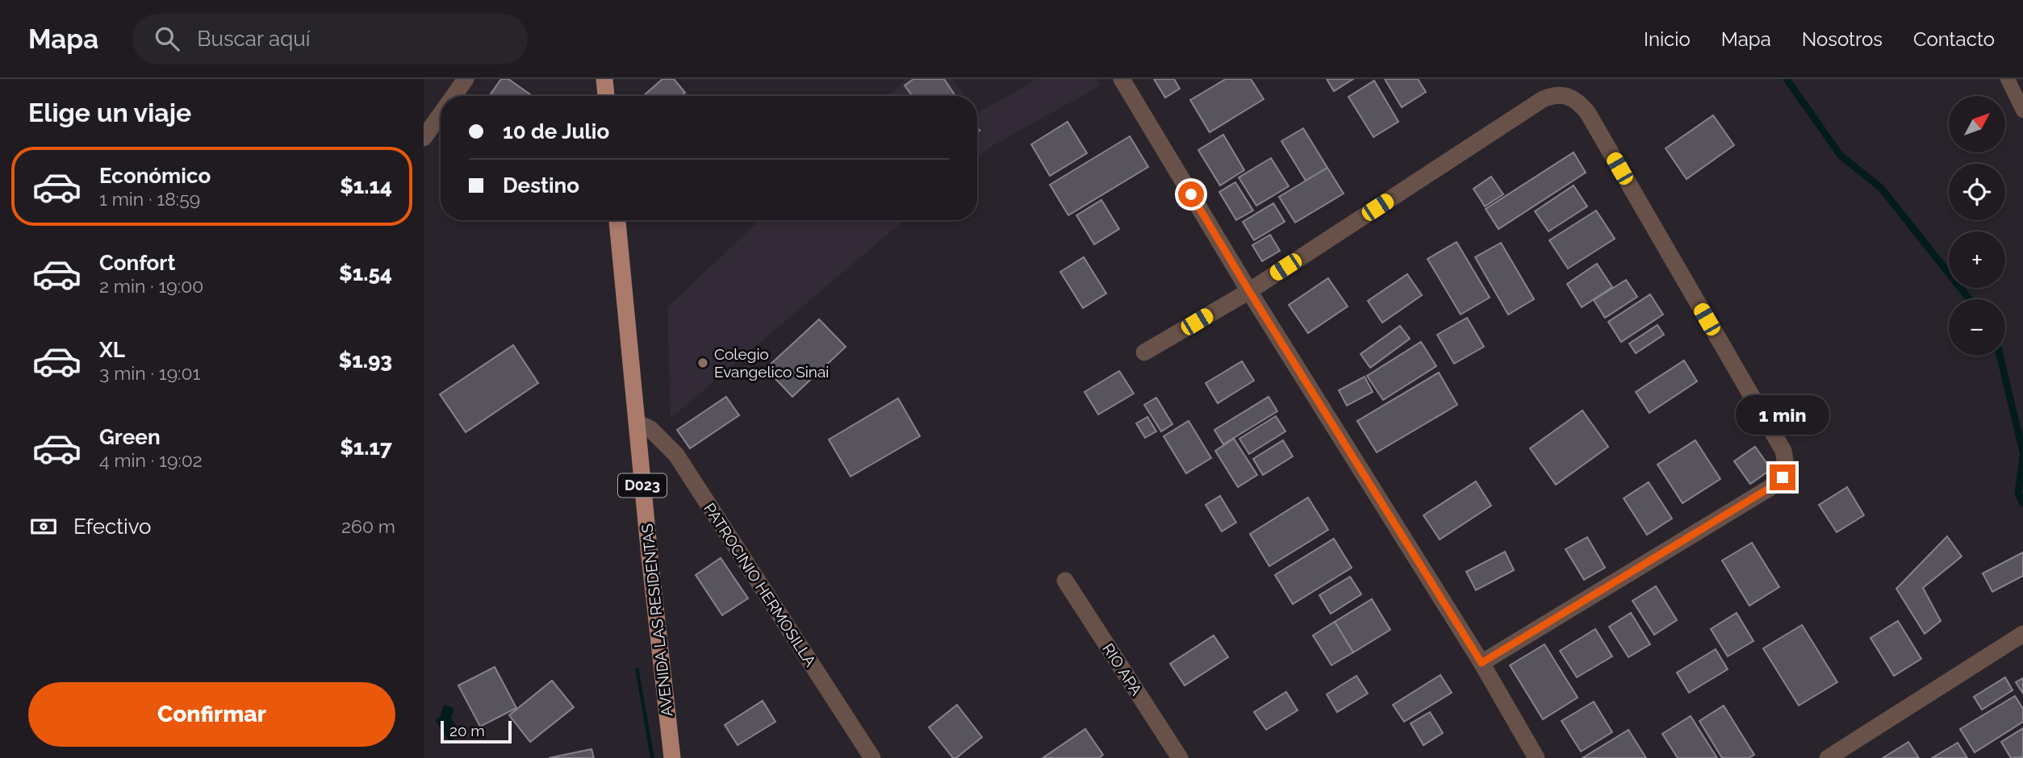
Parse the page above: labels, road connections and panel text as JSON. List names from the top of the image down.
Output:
{
  "streets": {
    "main road": ["D023", "AVENIDA LAS RESIDENTAS"],
    "street": ["PATROCINIO HERMOSILLA", "RIO APA"]
  },
  "crossings": [
    ["PATROCINIO HERMOSILLA", "AVENIDA LAS RESIDENTAS"]
  ],
  "places": ["Colegio Evangelico Sinai"],
  "scale_bar": "20 m",
  "north": "top right",
  "page": {
    "header": "Mapa",
    "search": "Buscar aquí",
    "nav": [
      "Inicio",
      "Mapa",
      "Nosotros",
      "Contacto"
    ],
    "heading": "Elige un viaje",
    "map_buttons": ["+", "−"],
    "banner": ["10 de Julio", "Destino"],
    "list": [
      {
        "name": "Económico",
        "note": "1 min · 18:59",
        "value": "$1.14"
      },
      {
        "name": "Confort",
        "note": "2 min · 19:00",
        "value": "$1.54"
      },
      {
        "name": "XL",
        "note": "3 min · 19:01",
        "value": "$1.93"
      },
      {
        "name": "Green",
        "note": "4 min · 19:02",
        "value": "$1.17"
      }
    ],
    "bubble": "1 min",
    "pay": ["Efectivo", "260 m"],
    "buttons": "Confirmar",
    "scale": "20 m"
  }
}
